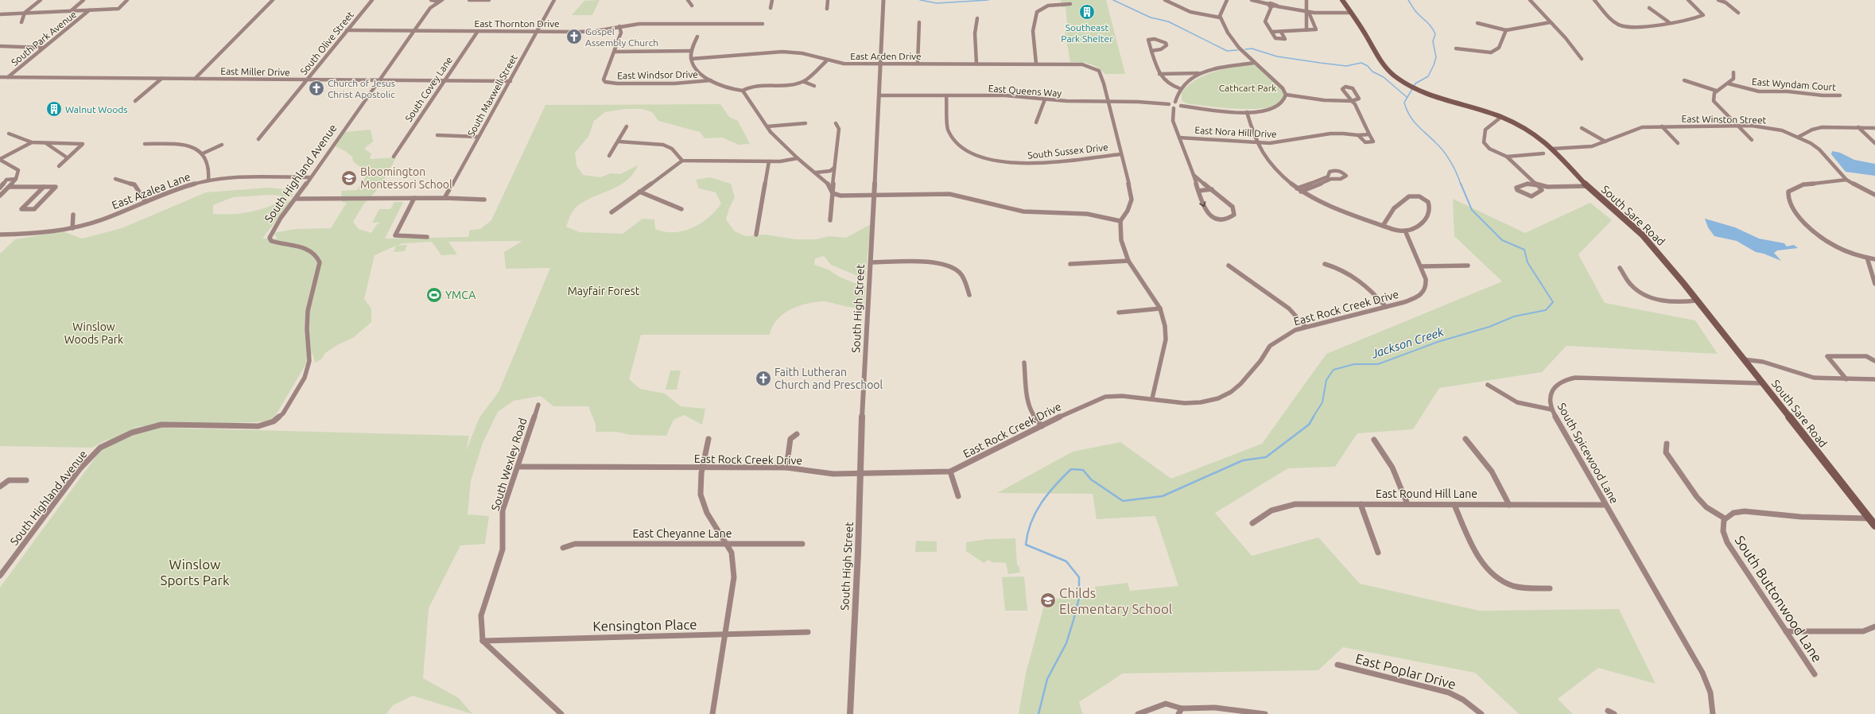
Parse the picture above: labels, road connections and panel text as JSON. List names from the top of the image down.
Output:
{
  "streets": {
    "main road": ["South Sare Road"],
    "street": [
      "East Thornton Drive",
      "South Park Avenue",
      "South Olive Street",
      "East Arden Drive",
      "East Miller Drive",
      "East Windsor Drive",
      "East Wyndam Court",
      "South Covey Lane",
      "East Queens Way",
      "South Maxwell Street",
      "East Winston Street",
      "East Nora Hill Drive",
      "South Sussex Drive",
      "South Highland Avenue",
      "East Azalea Lane",
      "East Rock Creek Drive",
      "South High Street",
      "South Spicewood Lane",
      "South Wexley Road",
      "East Round Hill Lane",
      "East Cheyanne Lane",
      "South Buttonwood Lane",
      "Kensington Place",
      "East Poplar Drive"
    ]
  },
  "crossings": [
    ["East Thornton Drive", "South Olive Street"],
    ["East Thornton Drive", "South Covey Lane"],
    ["East Thornton Drive", "South Maxwell Street"],
    ["East Thornton Drive", "South Highland Avenue"],
    ["South Park Avenue", "East Miller Drive"],
    ["South Olive Street", "East Miller Drive"],
    ["East Arden Drive", "East Queens Way"],
    ["East Arden Drive", "South High Street"],
    ["East Miller Drive", "South Covey Lane"],
    ["East Miller Drive", "South Maxwell Street"],
    ["East Miller Drive", "South Highland Avenue"],
    ["East Queens Way", "South Sussex Drive"],
    ["East Queens Way", "South High Street"],
    ["East Winston Street", "South Sare Road"],
    ["South Highland Avenue", "East Azalea Lane"],
    ["South Sare Road", "South Spicewood Lane"],
    ["East Rock Creek Drive", "South High Street"],
    ["East Rock Creek Drive", "South Wexley Road"],
    ["South Spicewood Lane", "East Round Hill Lane"],
    ["South Wexley Road", "Kensington Place"]
  ],
  "water": ["Jackson Creek"],
  "parks": [
    "Cathcart Park",
    "Mayfair Forest",
    "Winslow Woods Park",
    "Winslow Sports Park"
  ],
  "places": {
    "building": ["Southeast Park Shelter", "Walnut Woods"],
    "church": ["Gospel Assembly Church", "Church of Jesus Christ Apostolic", "Faith Lutheran Church and Preschool"],
    "school or university": ["Bloomington Montessori School", "Childs Elementary School"],
    "sports": ["YMCA"]
  }
}
